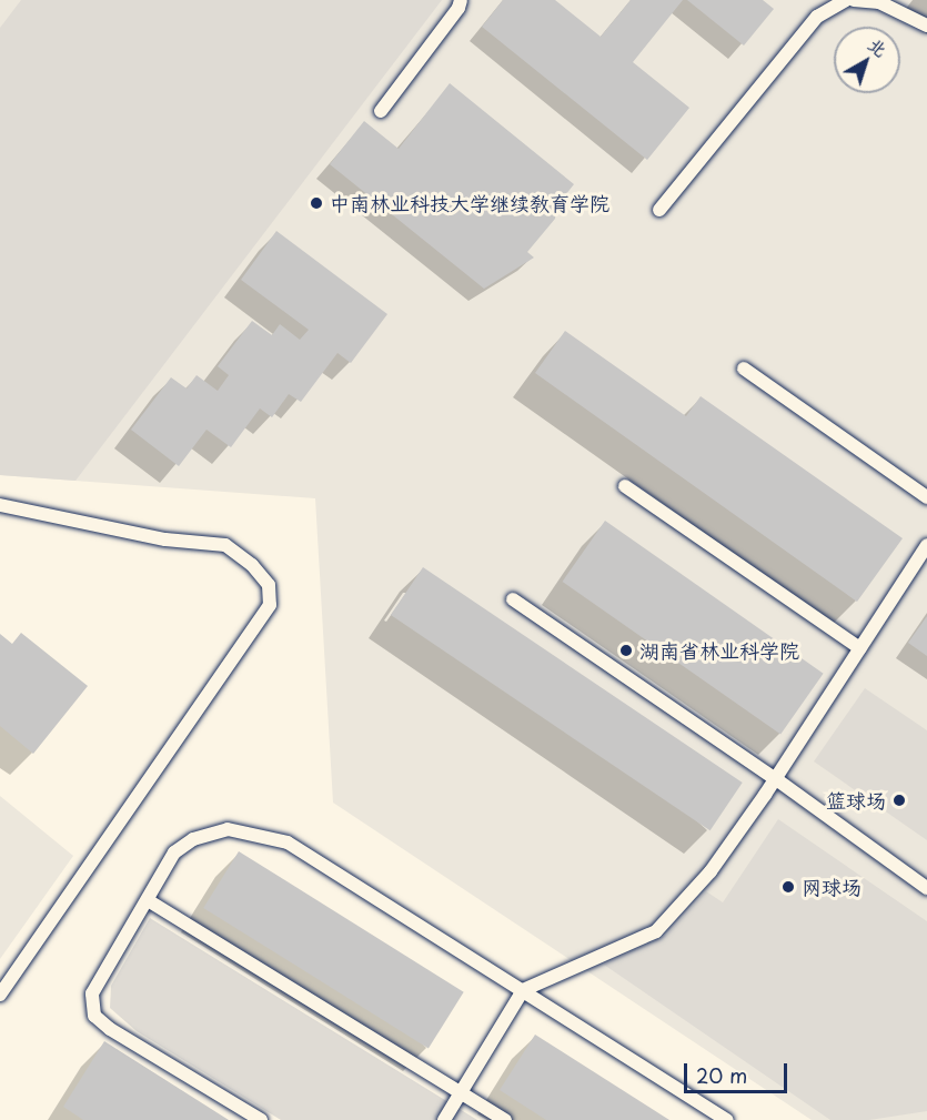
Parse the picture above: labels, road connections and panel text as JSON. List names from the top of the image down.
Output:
{
  "places": [
    "中南林业科技大学继续教育学院",
    "湖南省林业科学院",
    "篮球场",
    "网球场"
  ],
  "scale_bar": "20 m",
  "north": "top right"
}
